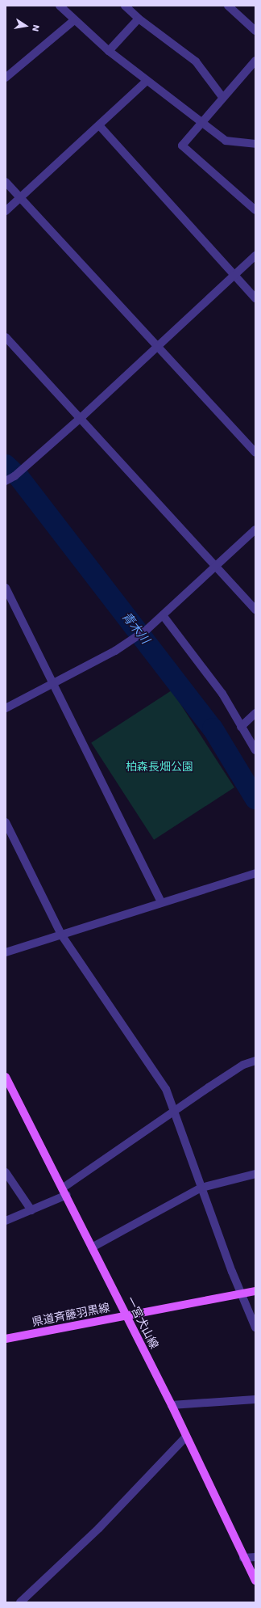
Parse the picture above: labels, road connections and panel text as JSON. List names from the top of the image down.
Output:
{
  "streets": {
    "main road": ["県道斉藤羽黒線", "一宮犬山線"]
  },
  "crossings": [
    ["県道斉藤羽黒線", "一宮犬山線"]
  ],
  "water": ["青木川"],
  "parks": ["柏森長畑公園"],
  "north": "right"
}
